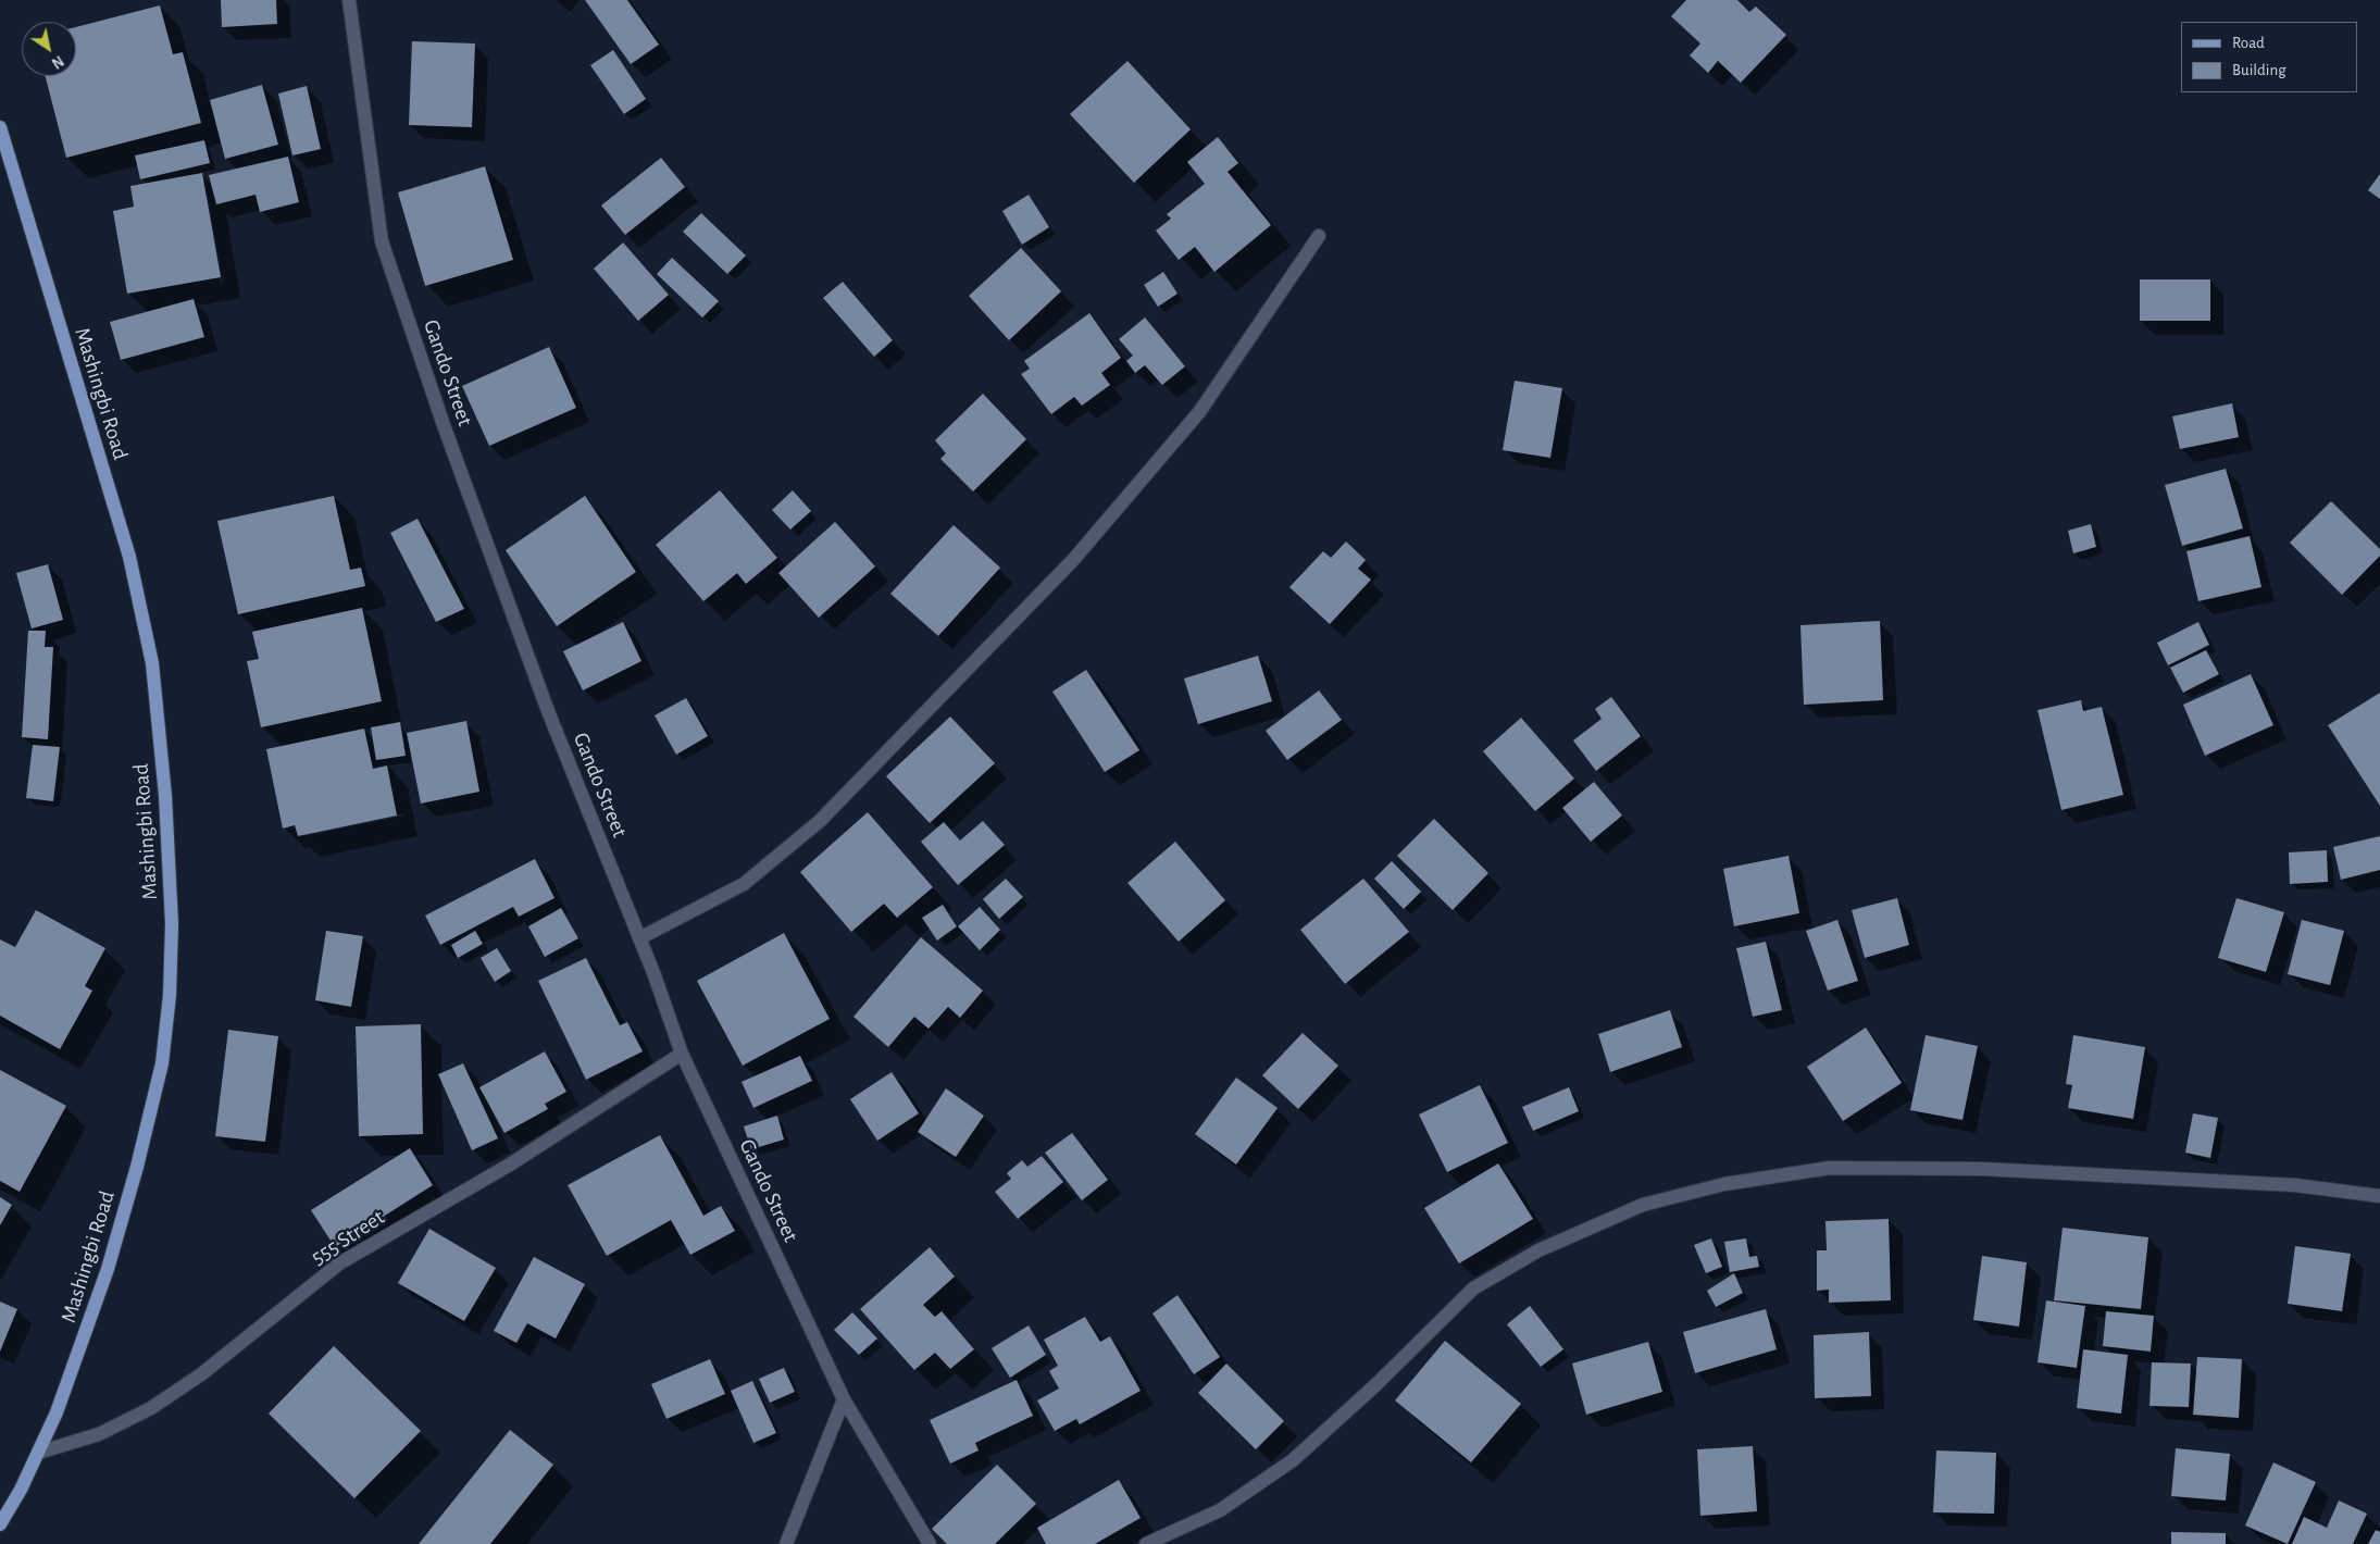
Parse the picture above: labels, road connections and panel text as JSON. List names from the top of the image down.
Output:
{
  "streets": {
    "main road": ["Mashingbi Road"],
    "street": ["Gando Street", "555 Street"]
  },
  "crossings": [
    ["Gando Street", "555 Street"],
    ["Mashingbi Road", "555 Street"]
  ],
  "legend": ["Road", "Building"],
  "north": "bottom right"
}
